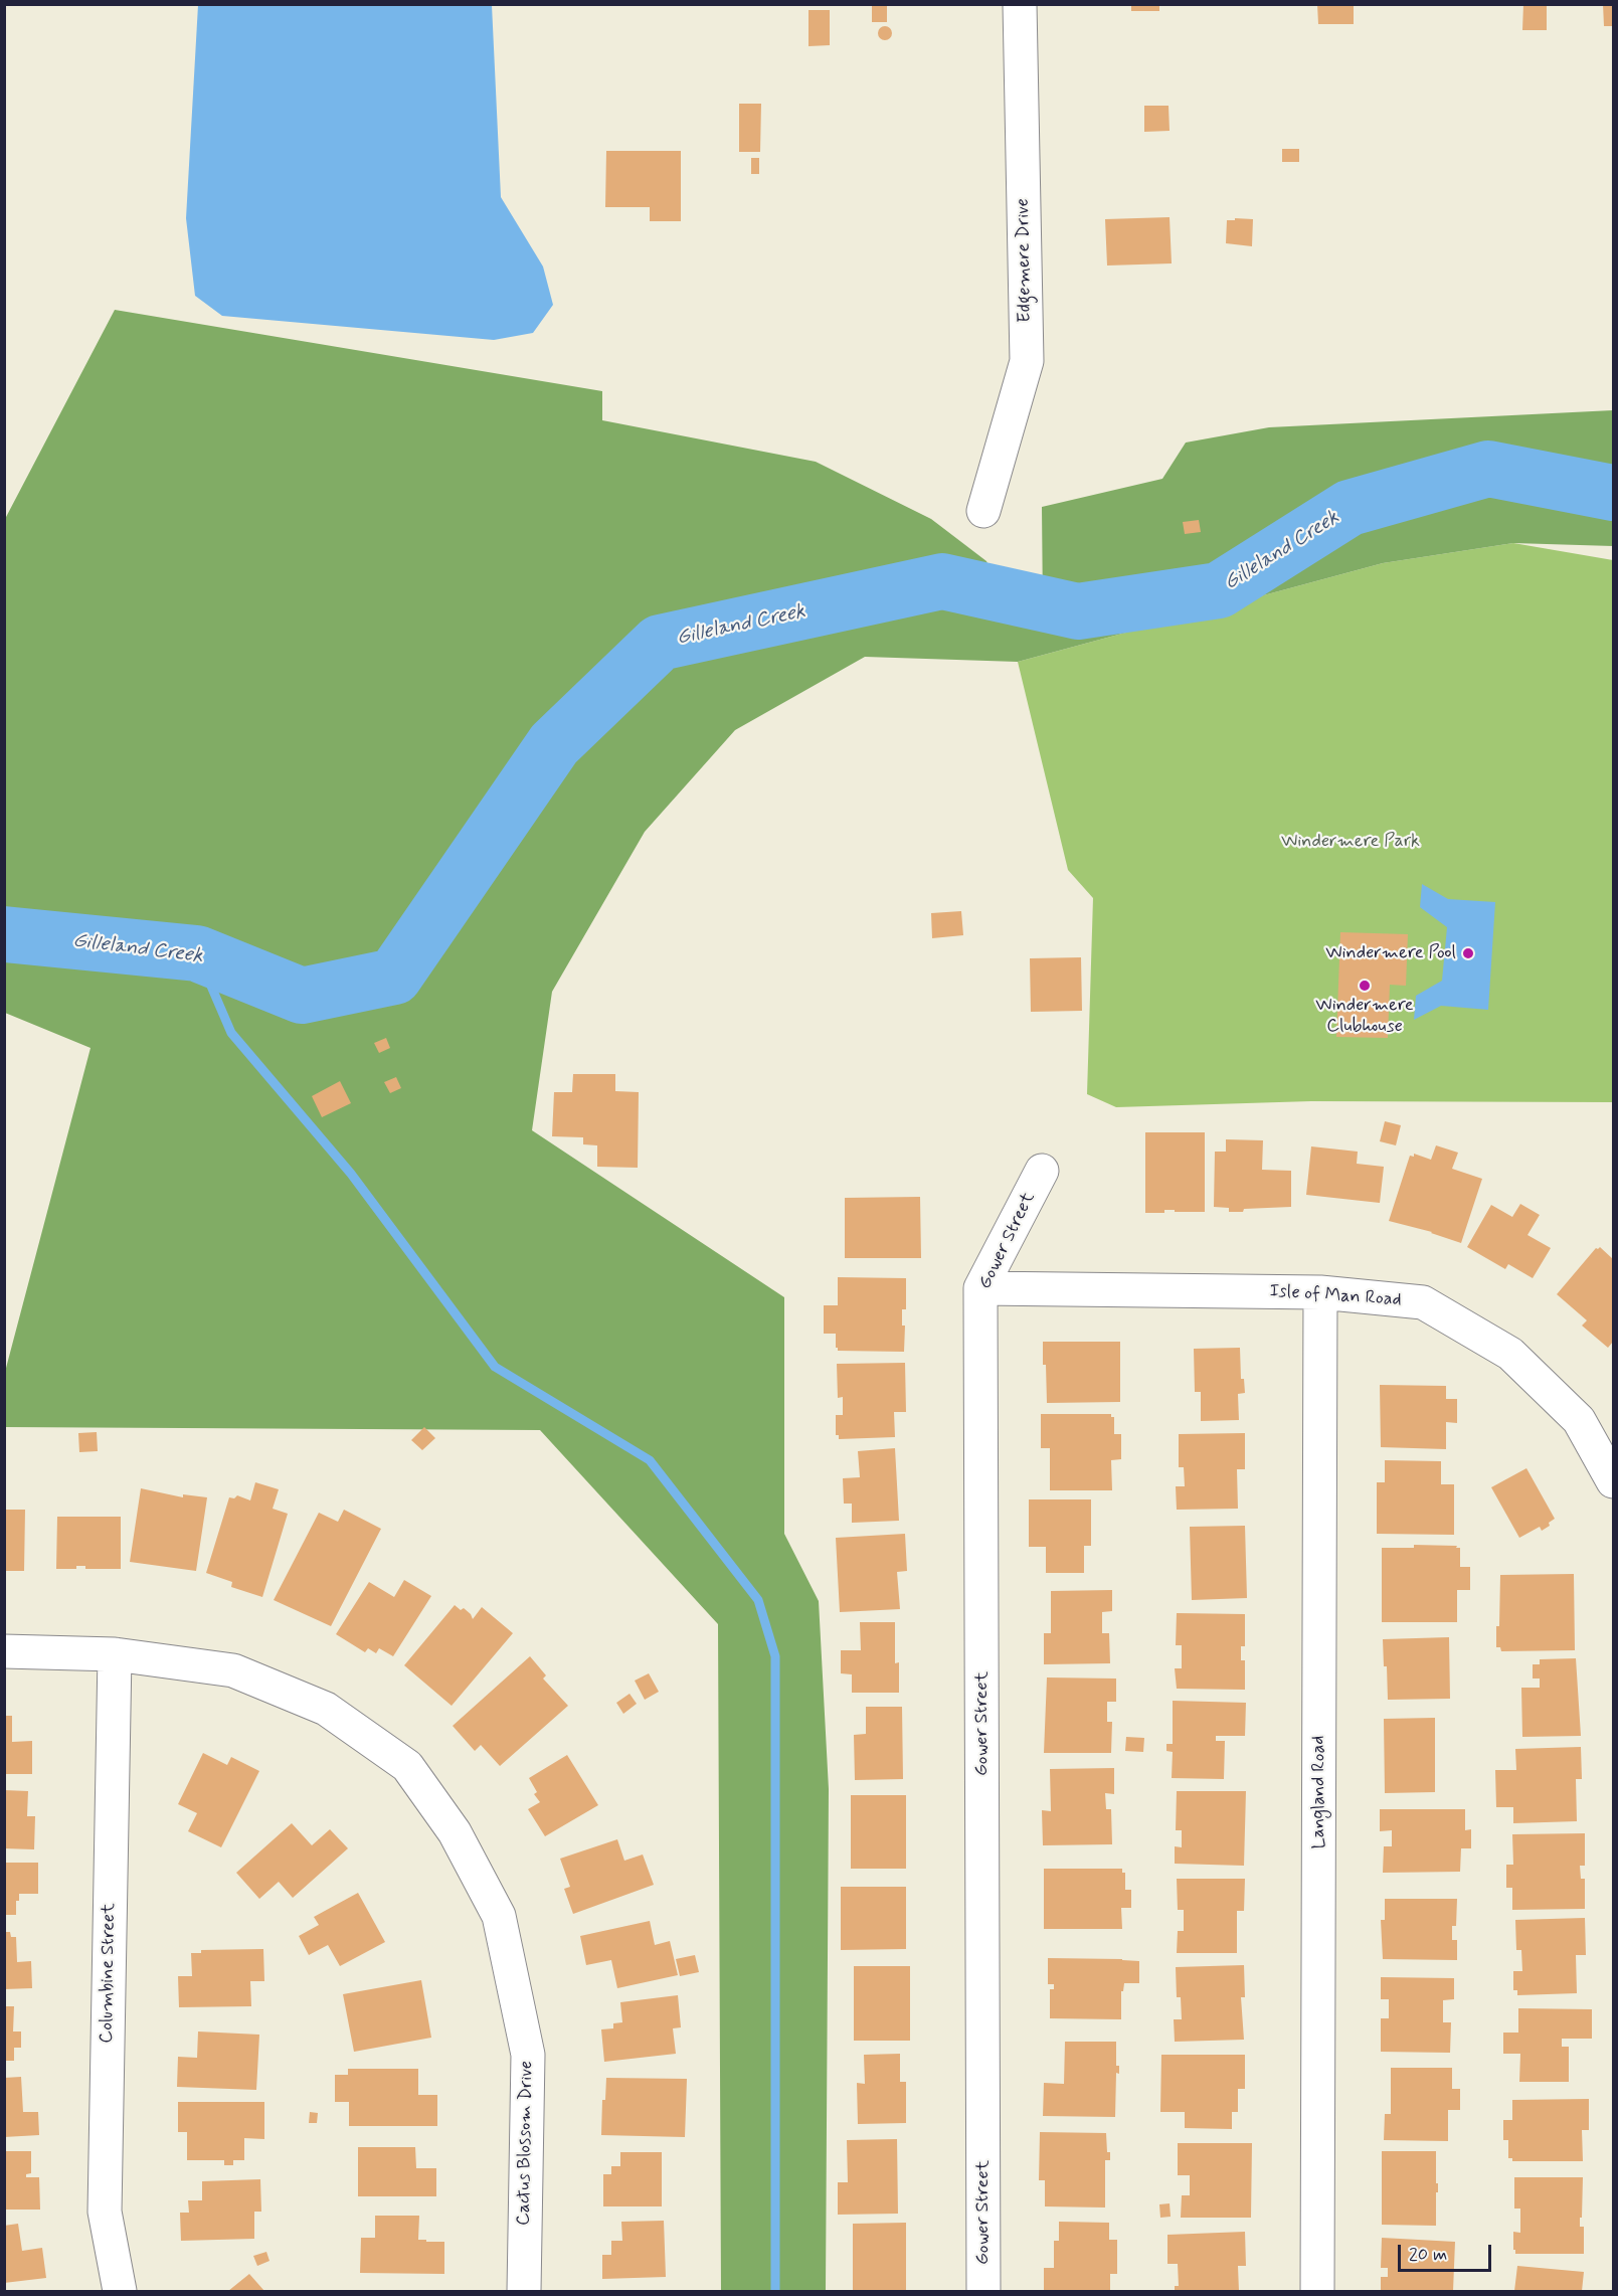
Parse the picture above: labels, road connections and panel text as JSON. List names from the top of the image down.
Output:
{
  "streets": {
    "street": [
      "Edgemere Drive",
      "Gower Street",
      "Isle of Man Road",
      "Langland Road",
      "Columbine Street",
      "Cactus Blossom Drive"
    ]
  },
  "crossings": [
    ["Gower Street", "Isle of Man Road"],
    ["Isle of Man Road", "Langland Road"],
    ["Columbine Street", "Cactus Blossom Drive"]
  ],
  "water": ["Gilleland Creek"],
  "parks": ["Windermere Park"],
  "places": ["Windermere Pool", "Windermere Clubhouse"],
  "scale_bar": "20 m"
}
